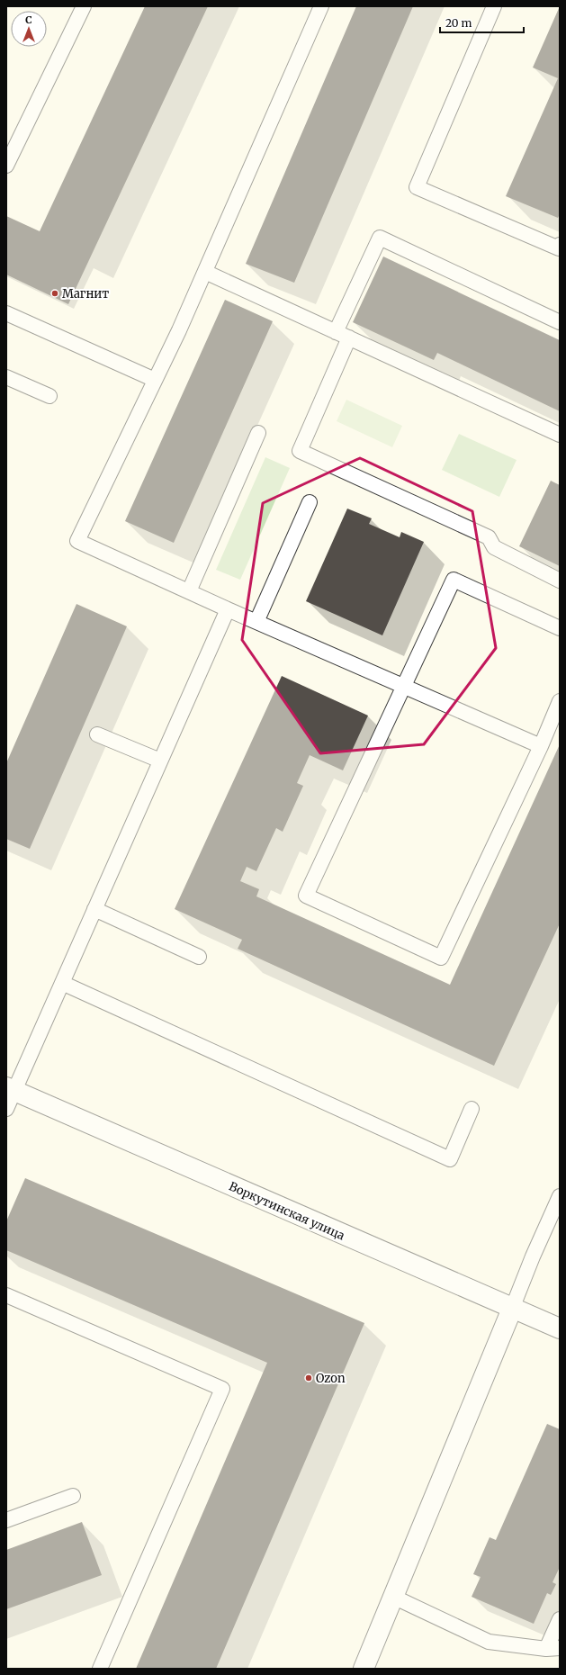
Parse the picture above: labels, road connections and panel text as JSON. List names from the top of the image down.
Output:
{
  "streets": {
    "street": ["Воркутинская улица"]
  },
  "places": ["Магнит", "Ozon"],
  "scale_bar": "20 m",
  "north": "top"
}
